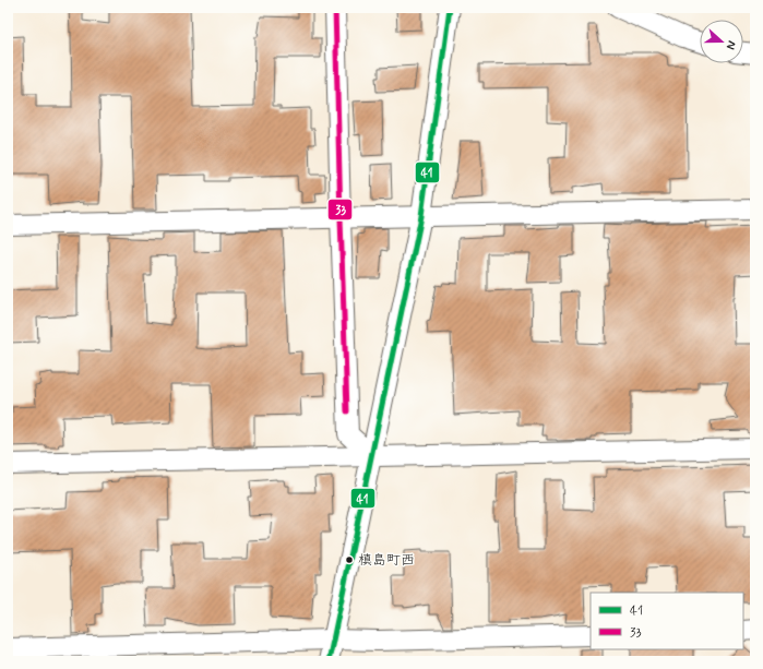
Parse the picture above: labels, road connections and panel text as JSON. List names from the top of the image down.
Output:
{
  "places": ["槙島町西"],
  "lines": ["transit line 41", "transit line 33"],
  "legend": ["41", "33"],
  "north": "right"
}
